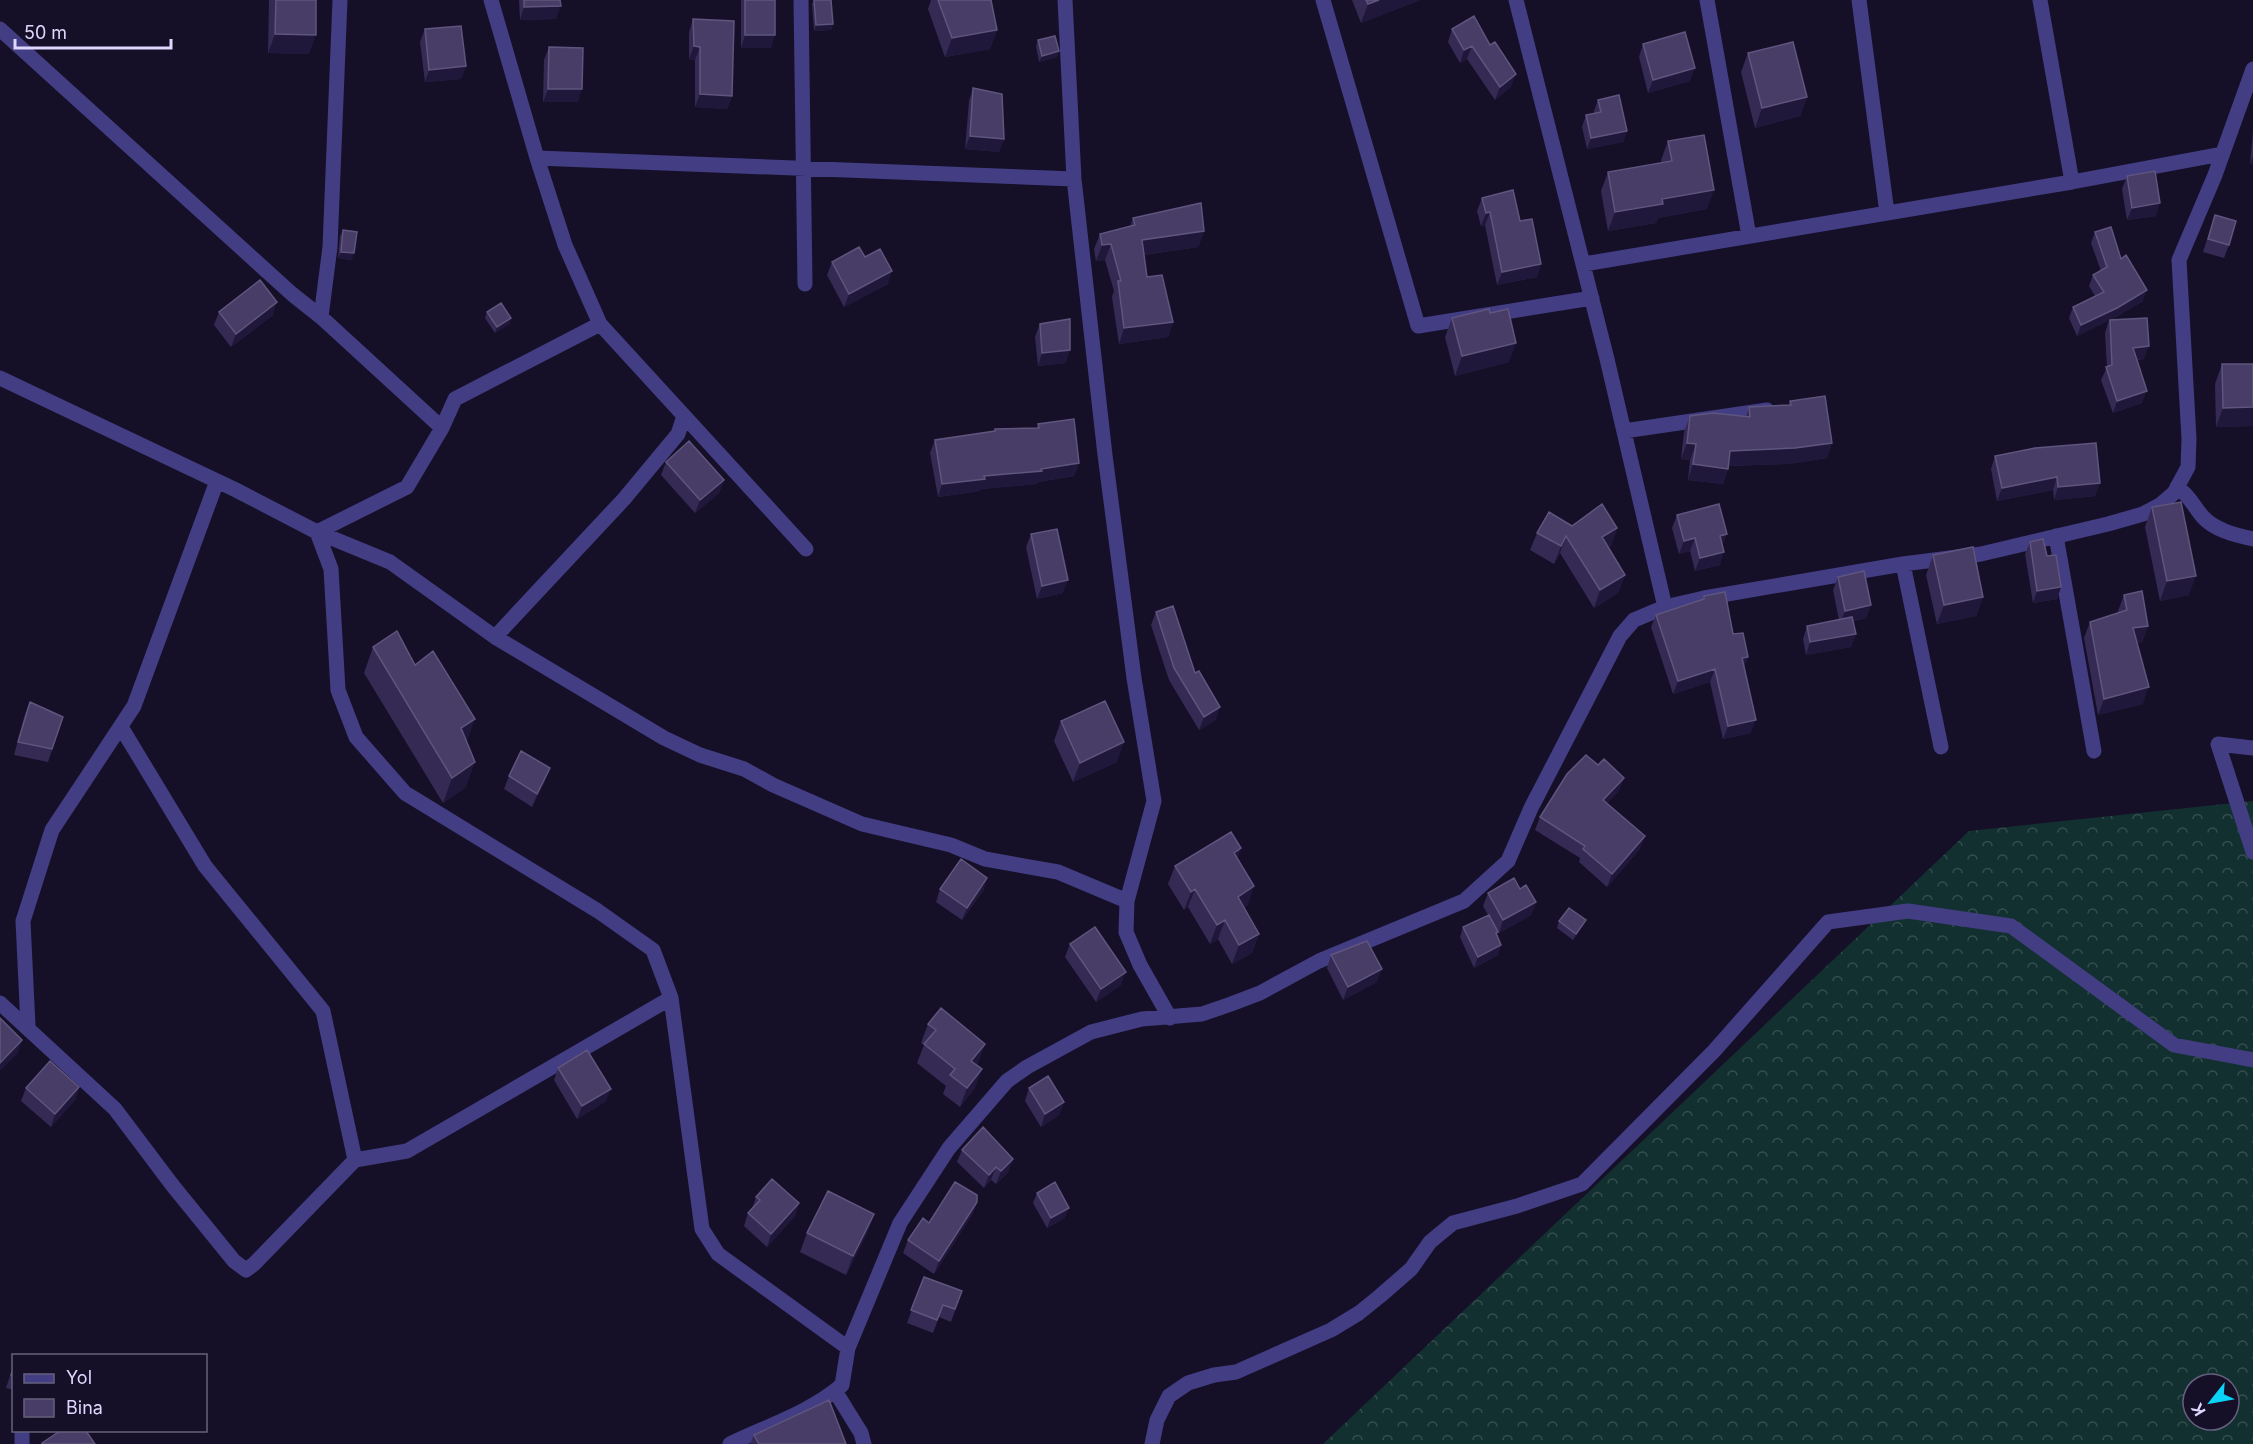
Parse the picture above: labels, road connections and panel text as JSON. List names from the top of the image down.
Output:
{
  "legend": ["Yol", "Bina"],
  "scale_bar": "50 m",
  "north": "bottom left"
}
